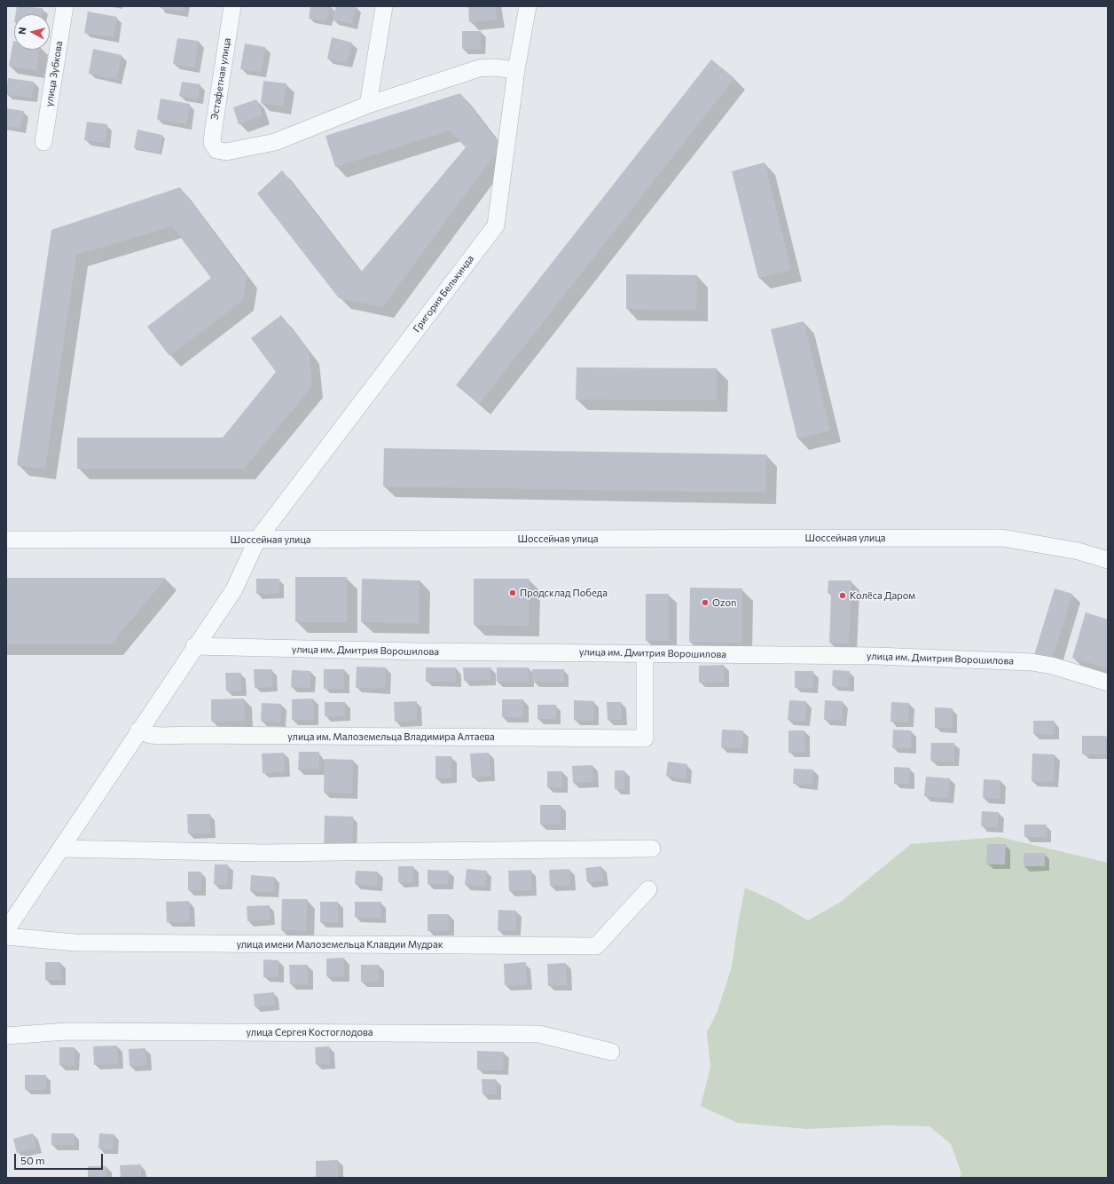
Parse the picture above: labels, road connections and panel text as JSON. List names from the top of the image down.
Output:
{
  "streets": {
    "street": [
      "улица Зубкова",
      "Эстафетная улица",
      "Григория Белькинда",
      "Шоссейная улица",
      "улица им. Дмитрия Ворошилова",
      "улица им. Малоземельца Владимира Алтаева",
      "улица имени Малоземельца Клавдии Мудрак",
      "улица Сергея Костоглодова"
    ]
  },
  "crossings": [
    ["Григория Белькинда", "Шоссейная улица"],
    ["Григория Белькинда", "улица им. Дмитрия Ворошилова"],
    ["Григория Белькинда", "улица им. Малоземельца Владимира Алтаева"],
    ["улица им. Дмитрия Ворошилова", "улица им. Малоземельца Владимира Алтаева"]
  ],
  "places": ["Продсклад Победа", "Колёса Даром", "Ozon"],
  "scale_bar": "50 m",
  "north": "left"
}
